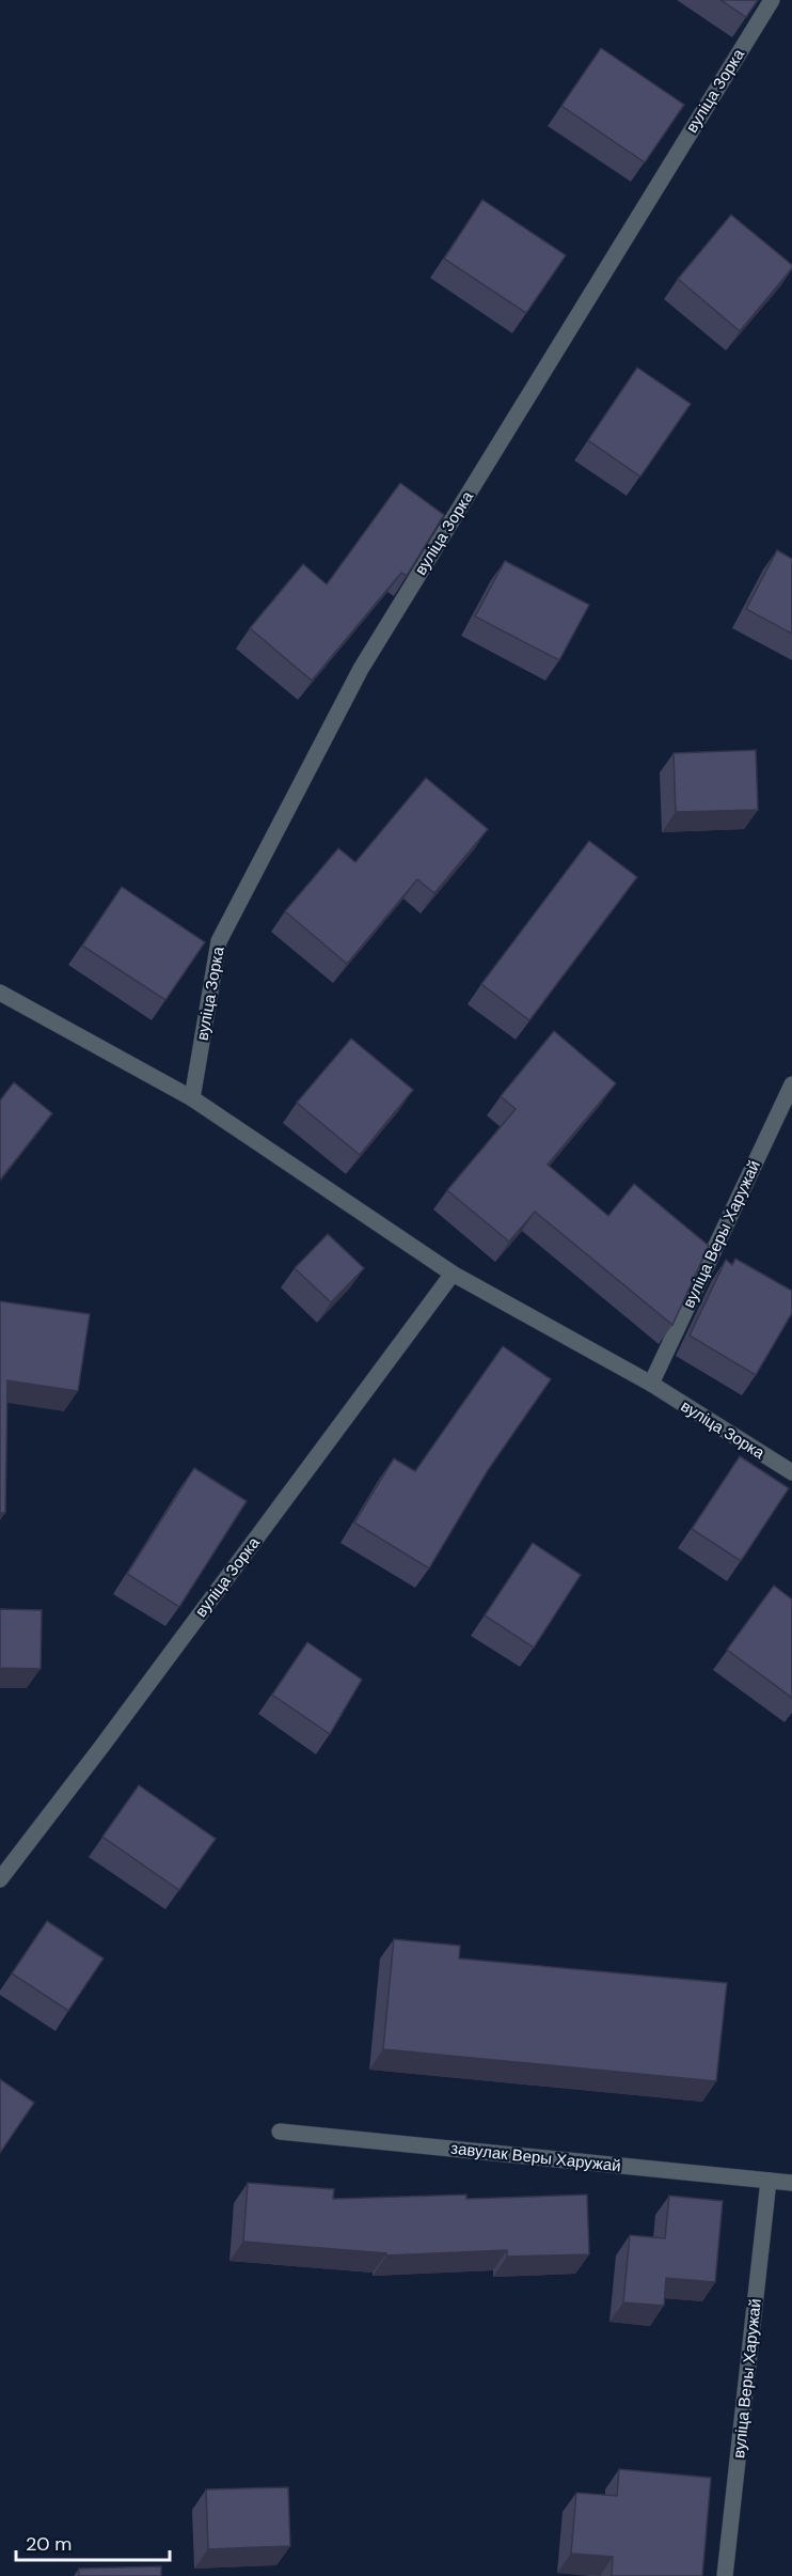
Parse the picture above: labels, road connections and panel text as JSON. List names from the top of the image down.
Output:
{
  "streets": {
    "street": ["вуліца Зорка", "вуліца Веры Харужай", "завулак Веры Харужай"]
  },
  "crossings": [
    ["вуліца Зорка", "вуліца Веры Харужай"],
    ["вуліца Веры Харужай", "завулак Веры Харужай"]
  ],
  "scale_bar": "20 m"
}
